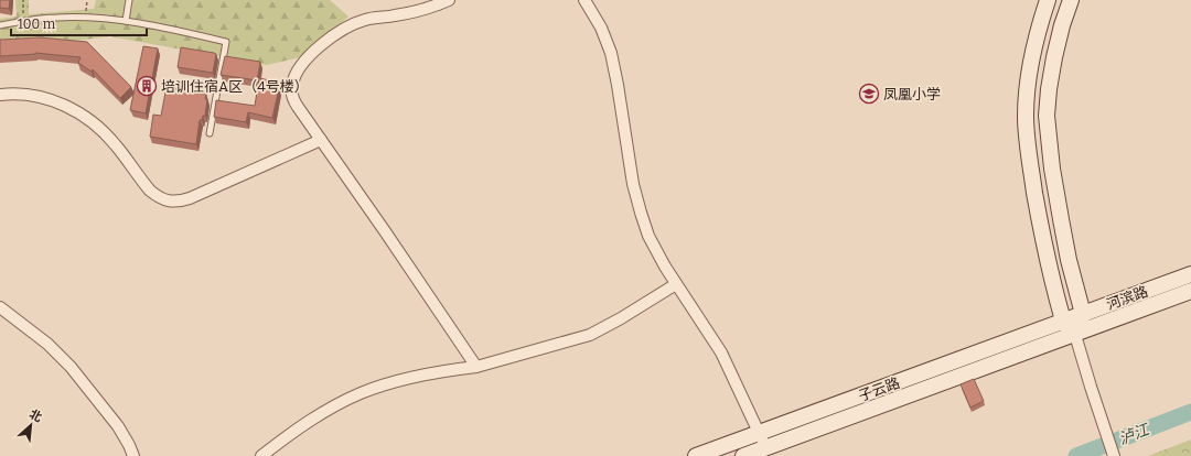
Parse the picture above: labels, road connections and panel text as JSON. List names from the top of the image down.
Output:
{
  "streets": {
    "main road": ["河滨路", "子云路"]
  },
  "crossings": [
    ["河滨路", "子云路"]
  ],
  "water": ["泸江"],
  "places": {
    "building": ["培训住宿A区（4号楼）"],
    "school or university": ["凤凰小学"]
  },
  "scale_bar": "100 m",
  "north": "top right"
}
